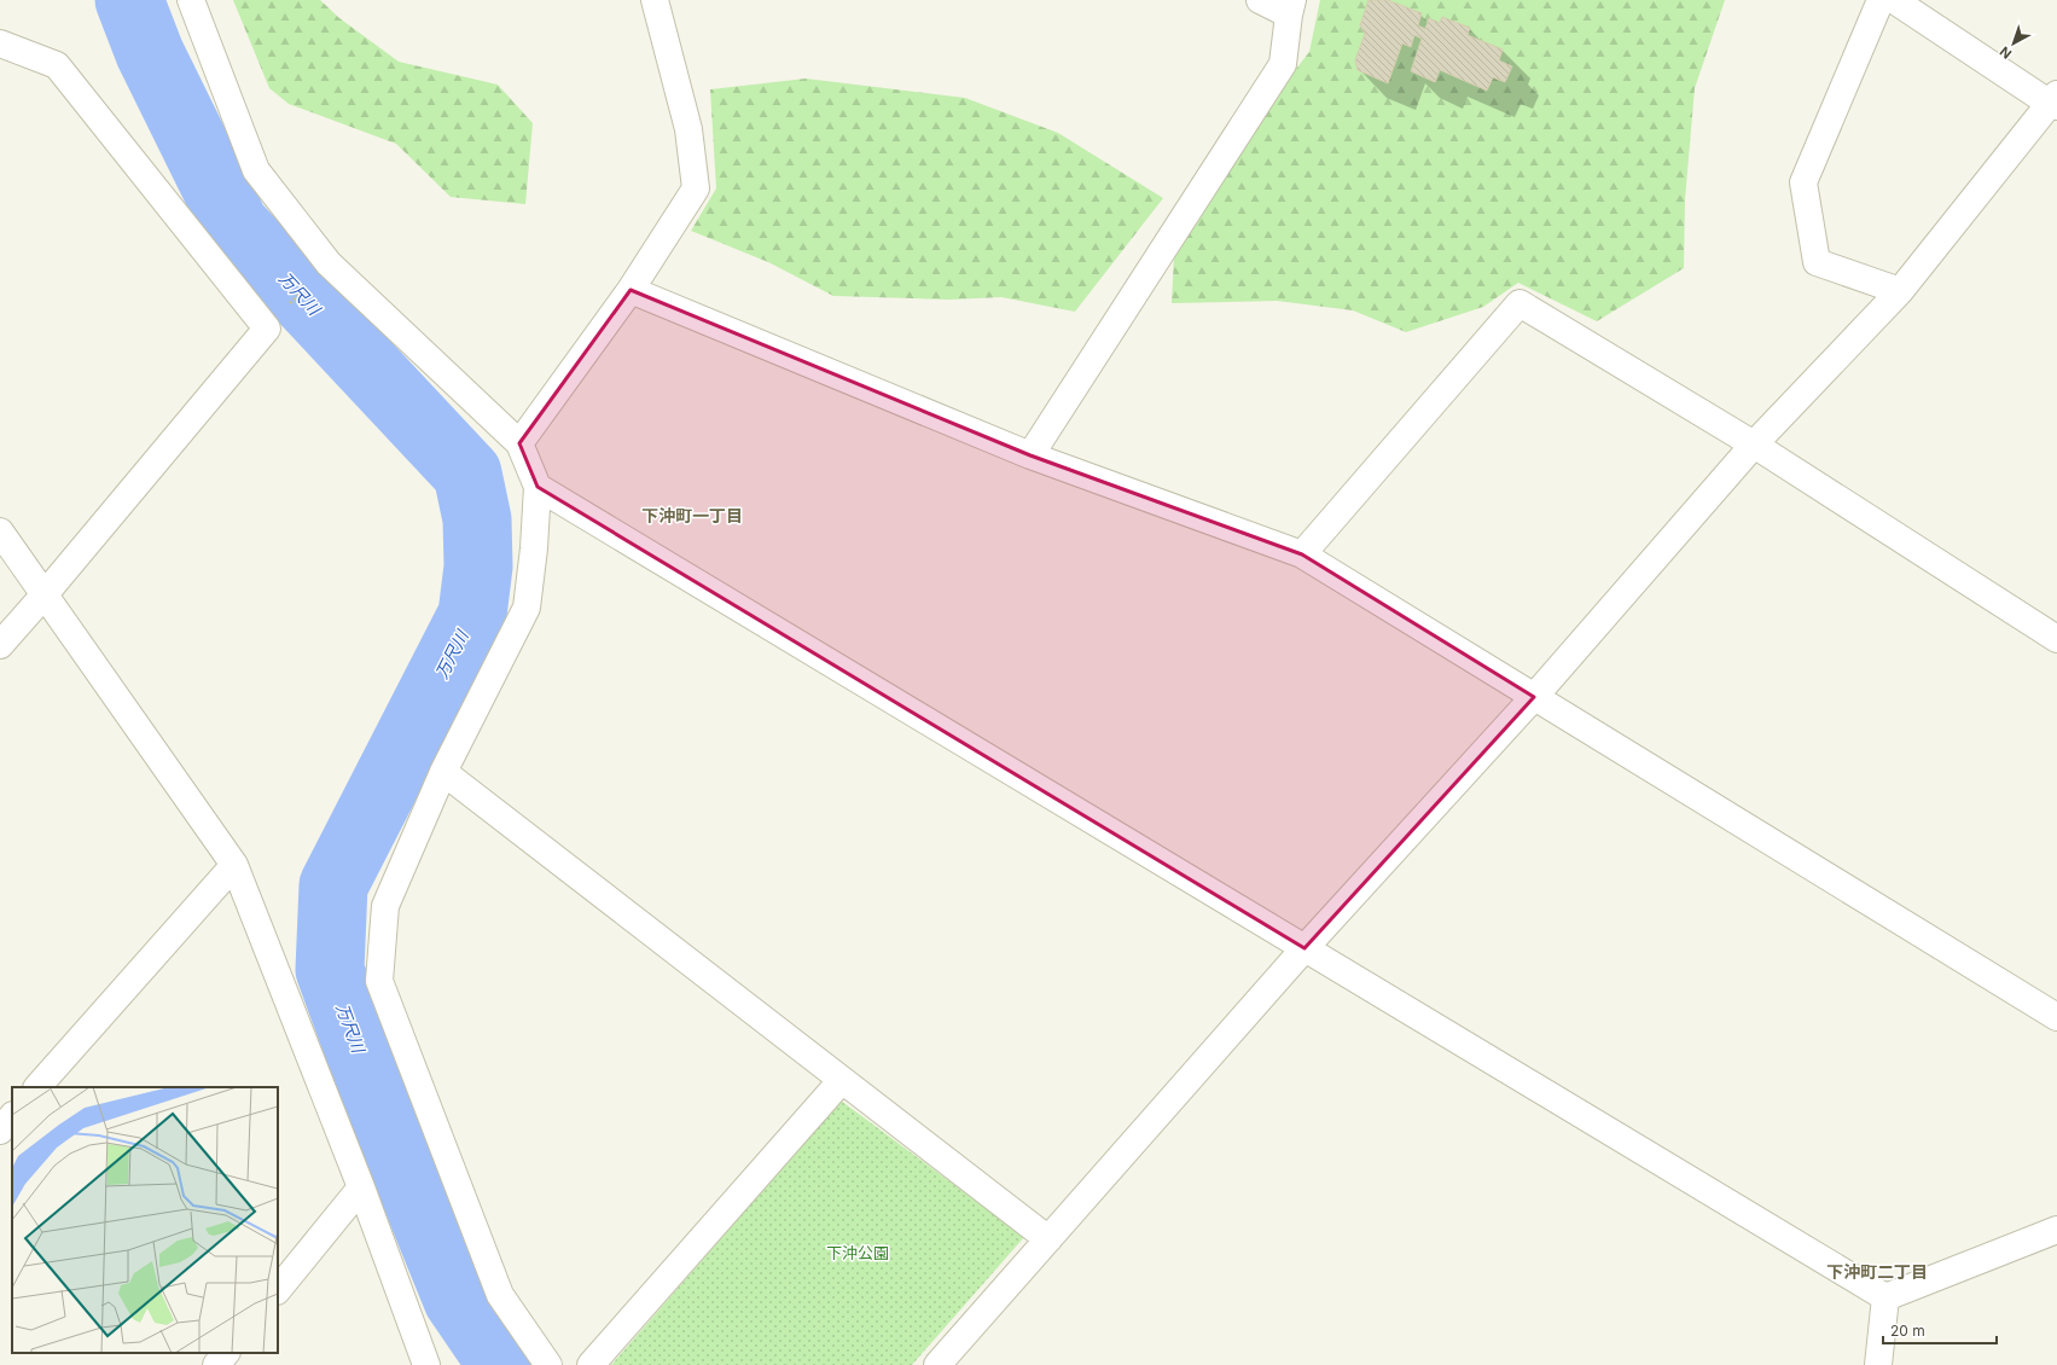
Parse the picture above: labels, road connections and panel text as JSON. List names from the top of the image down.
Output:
{
  "districts": ["下沖町一丁目", "下沖町二丁目"],
  "water": ["万尺川"],
  "parks": ["下沖公園"],
  "scale_bar": "20 m",
  "north": "bottom left"
}
